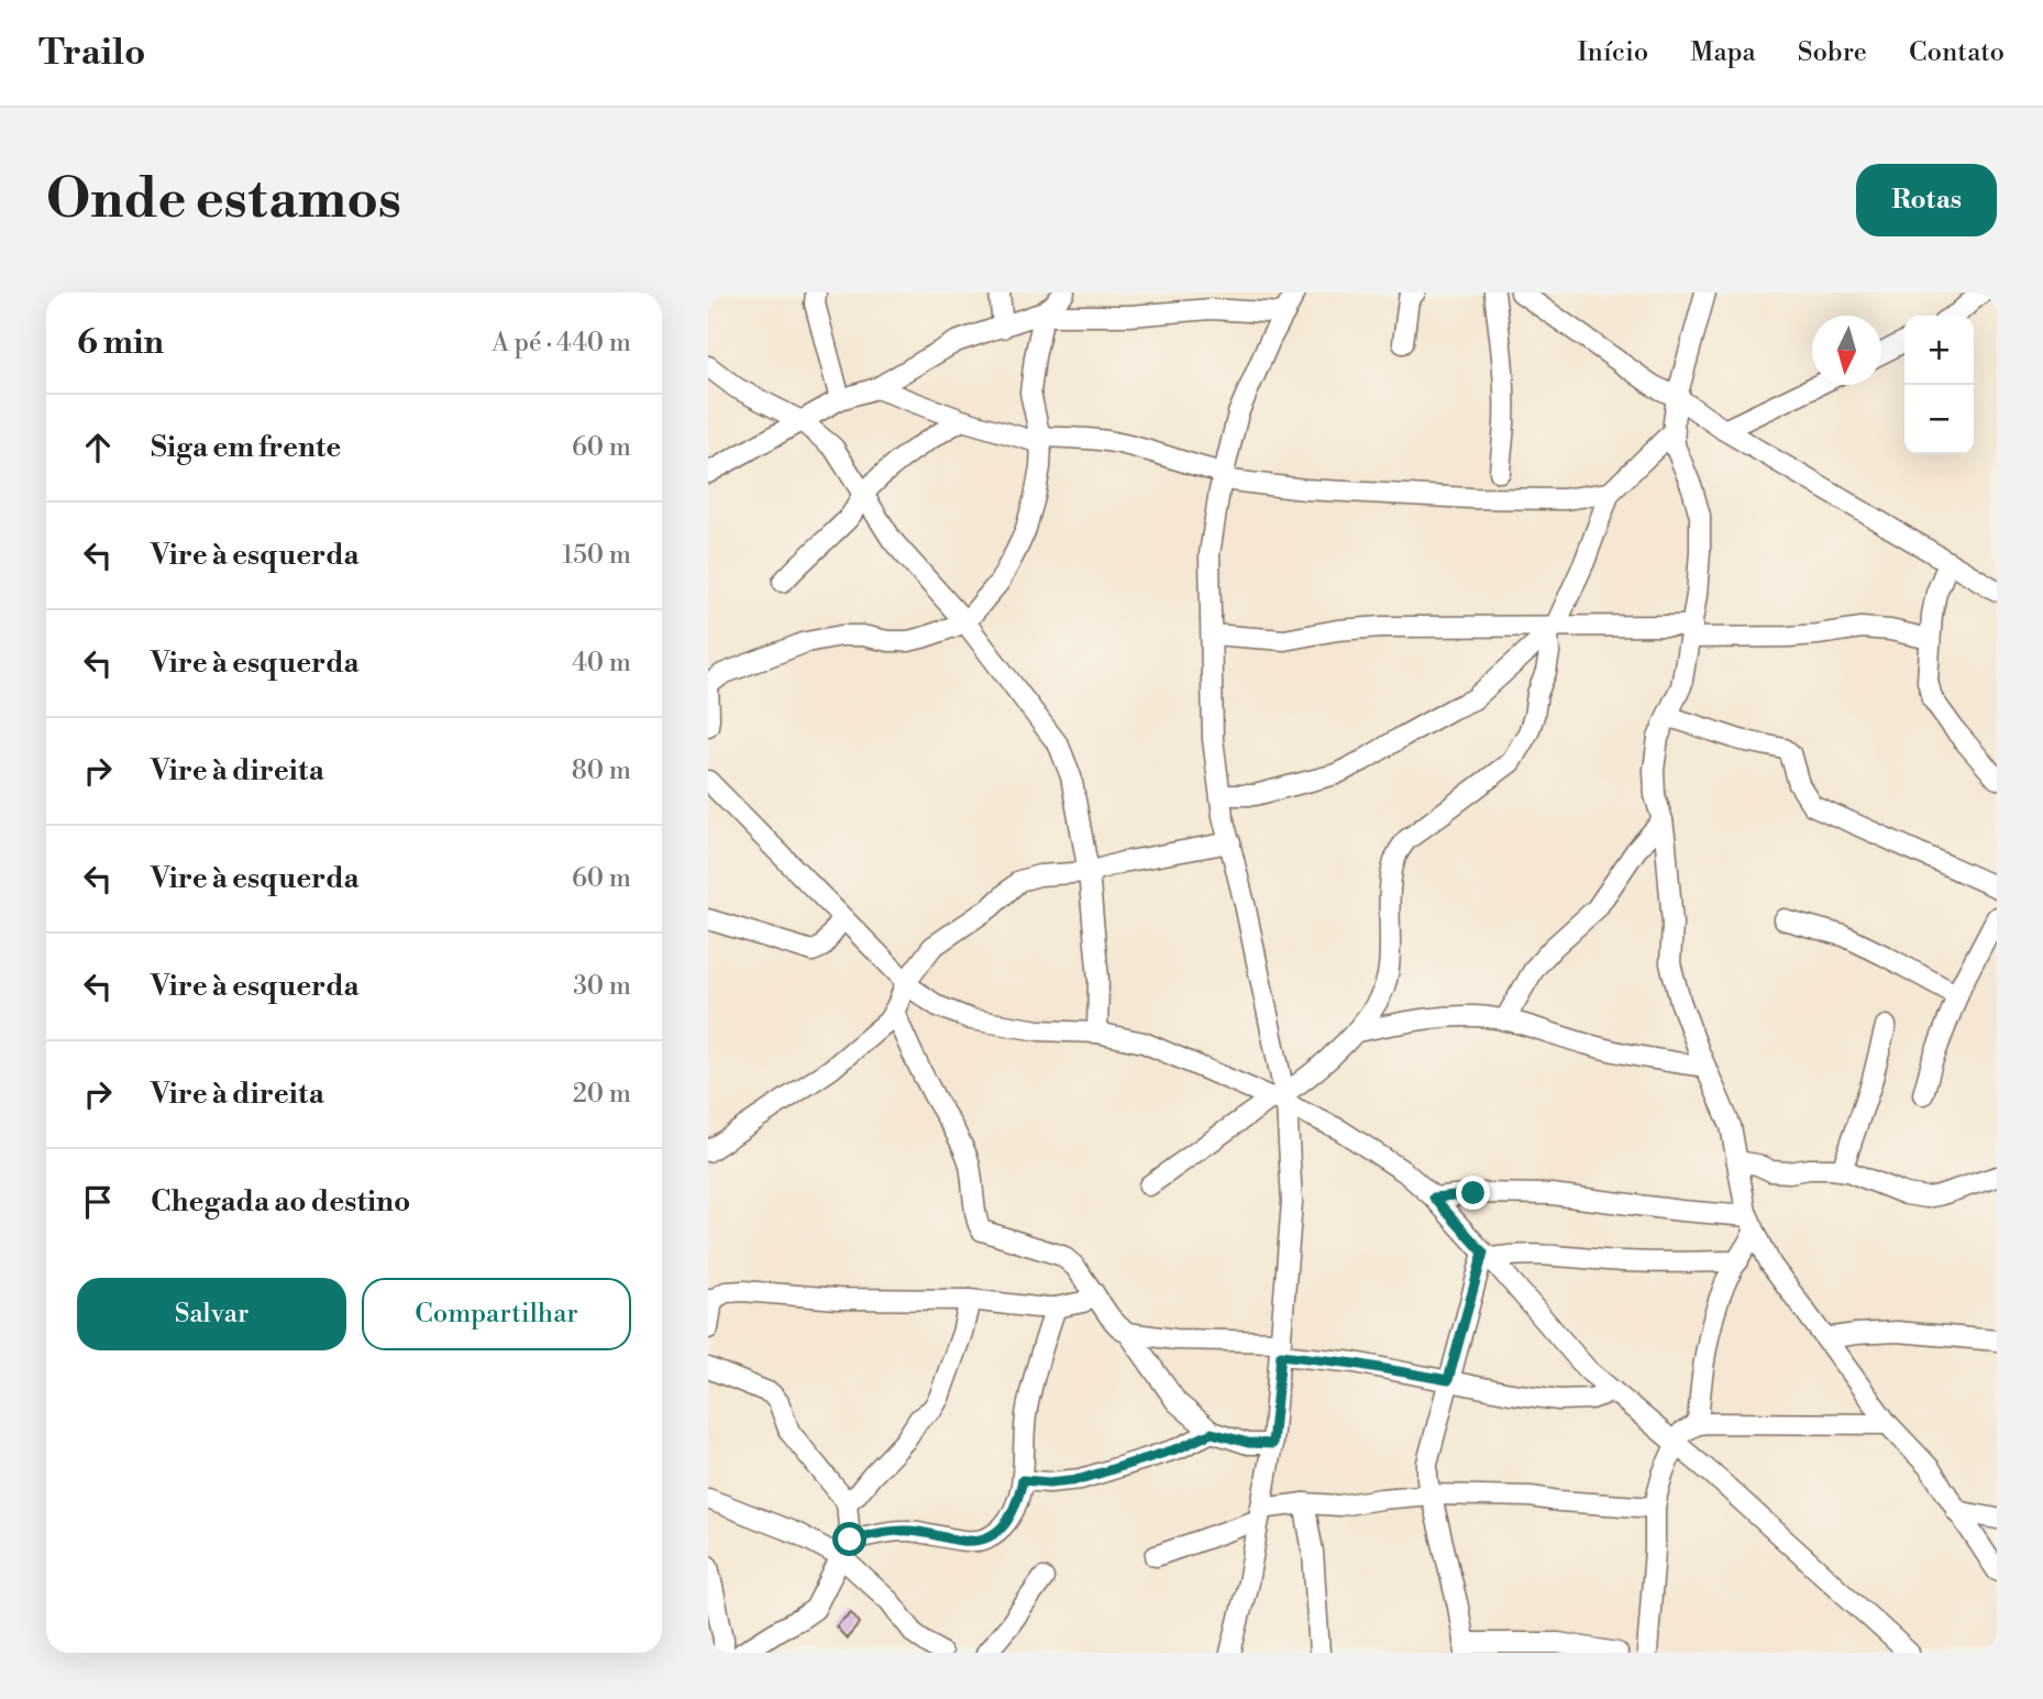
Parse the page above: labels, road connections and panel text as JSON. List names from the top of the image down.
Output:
{
  "north": "bottom",
  "page": {
    "header": "Trailo",
    "nav": [
      "Início",
      "Mapa",
      "Sobre",
      "Contato"
    ],
    "buttons": [
      "Rotas",
      ["Salvar", "Compartilhar"]
    ],
    "title": "Onde estamos",
    "heading": ["6 min", "A pé · 440 m"],
    "map_buttons": ["+", "−"],
    "list": [
      ["Siga em frente", "60 m"],
      ["Vire à esquerda", "150 m"],
      ["Vire à esquerda", "40 m"],
      ["Vire à direita", "80 m"],
      ["Vire à esquerda", "60 m"],
      ["Vire à esquerda", "30 m"],
      ["Vire à direita", "20 m"],
      "Chegada ao destino"
    ]
  }
}
